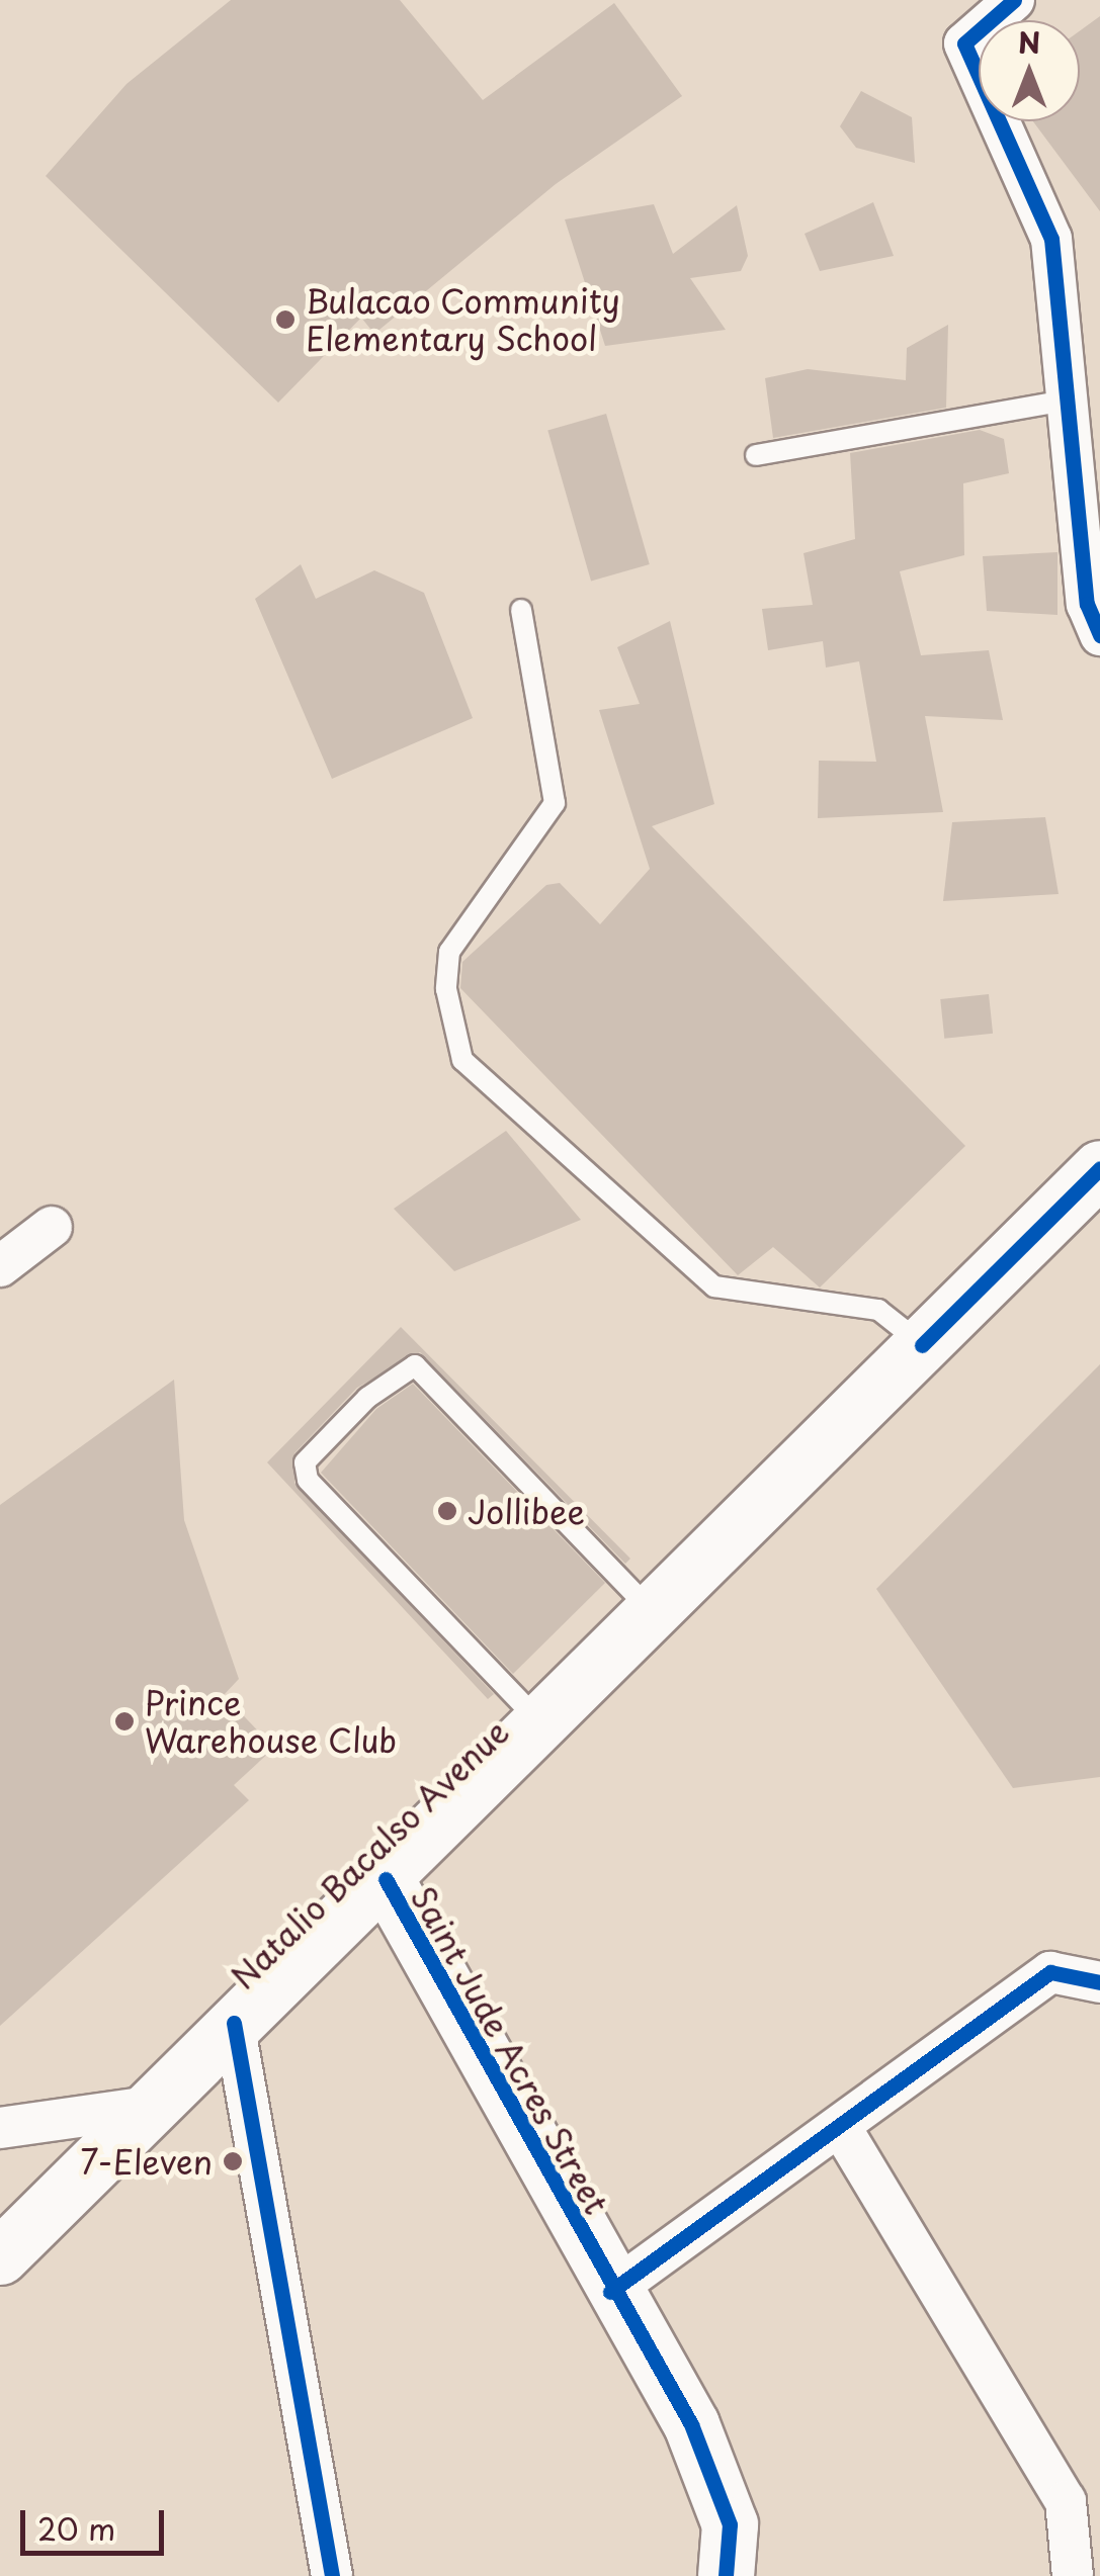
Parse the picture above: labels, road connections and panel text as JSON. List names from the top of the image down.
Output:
{
  "streets": {
    "main road": ["Natalio Bacalso Avenue", "Saint Jude Acres Street"]
  },
  "crossings": [
    ["Natalio Bacalso Avenue", "Saint Jude Acres Street"]
  ],
  "places": [
    "Bulacao Community Elementary School",
    "Jollibee",
    "Prince Warehouse Club",
    "7-Eleven"
  ],
  "scale_bar": "20 m",
  "north": "top"
}
